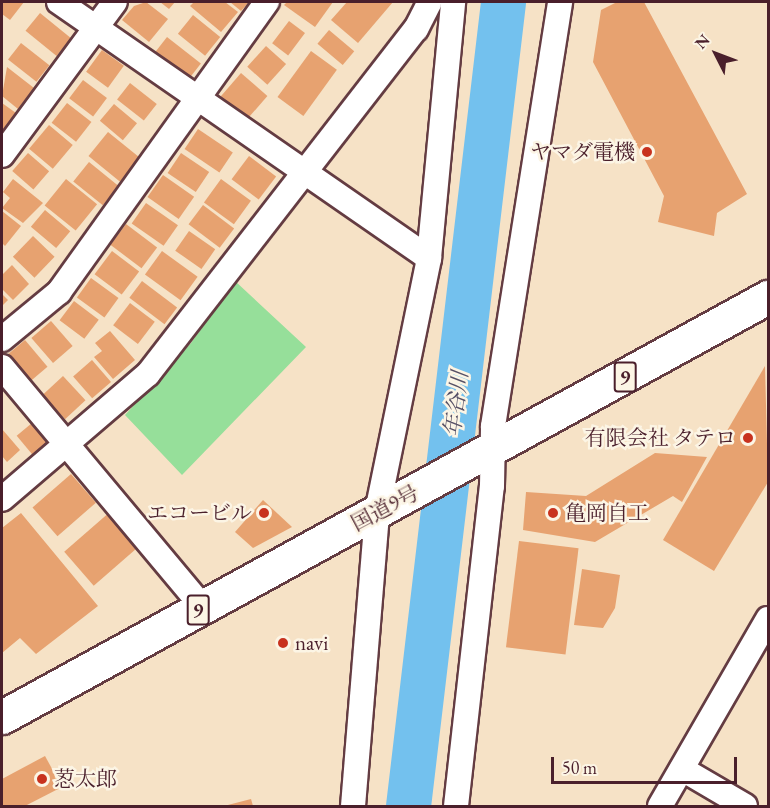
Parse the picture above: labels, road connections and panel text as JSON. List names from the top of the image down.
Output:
{
  "streets": {
    "highway": ["9", "国道9号"]
  },
  "water": ["年谷川"],
  "places": [
    "ヤマダ電機",
    "有限会社 タテロ",
    "エコービル",
    "亀岡自工",
    "navi",
    "荵太郎"
  ],
  "scale_bar": "50 m",
  "north": "top left"
}
